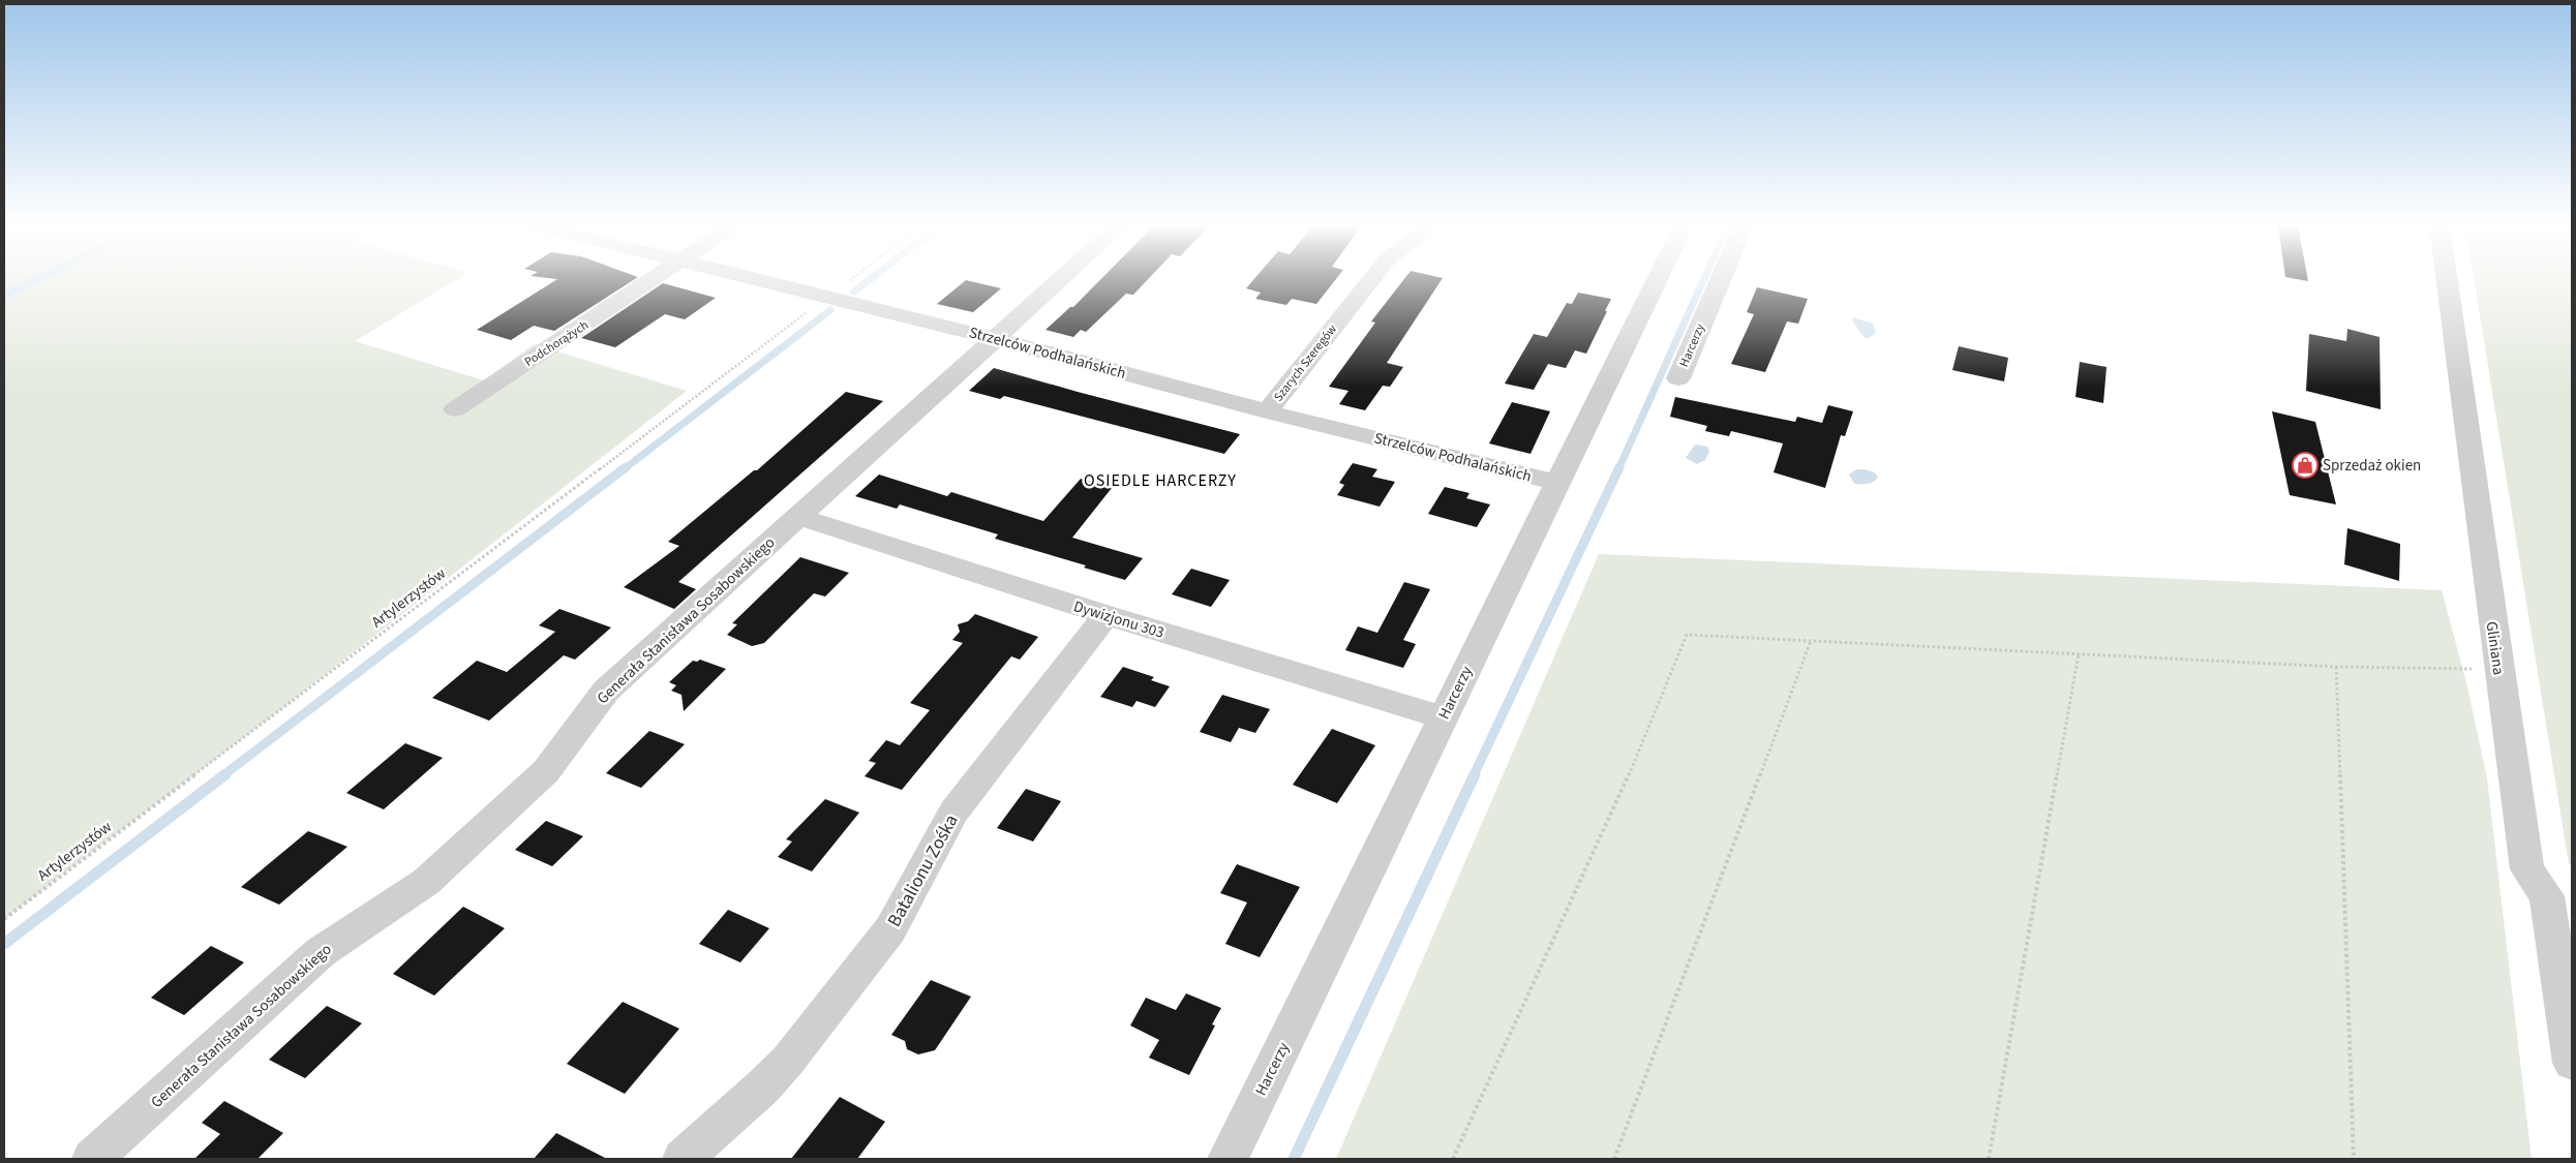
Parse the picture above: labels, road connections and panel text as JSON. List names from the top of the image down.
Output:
{
  "streets": {
    "street": [
      "Podchorążych",
      "Harcerzy",
      "Strzelców Podhalańskich",
      "Szarych Szeregów",
      "Dywizjonu 303",
      "Generała Stanisława Sosabowskiego",
      "Gliniana",
      "Batalionu Zośka"
    ],
    "path": ["Artylerzystów"]
  },
  "crossings": [
    ["Harcerzy", "Strzelców Podhalańskich"],
    ["Harcerzy", "Dywizjonu 303"],
    ["Strzelców Podhalańskich", "Szarych Szeregów"],
    ["Strzelców Podhalańskich", "Artylerzystów"],
    ["Strzelców Podhalańskich", "Generała Stanisława Sosabowskiego"],
    ["Dywizjonu 303", "Generała Stanisława Sosabowskiego"],
    ["Dywizjonu 303", "Batalionu Zośka"]
  ],
  "districts": ["OSIEDLE HARCERZY"],
  "places": {
    "shop": ["Sprzedaż okien"]
  }
}
